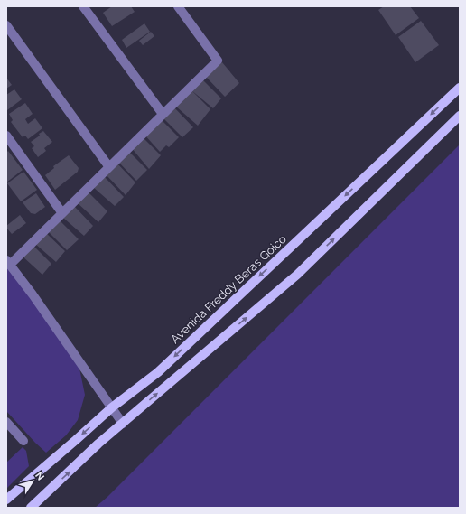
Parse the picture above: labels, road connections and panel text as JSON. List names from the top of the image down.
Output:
{
  "streets": {
    "main road": ["Avenida Freddy Beras Goico"]
  },
  "north": "top right"
}
